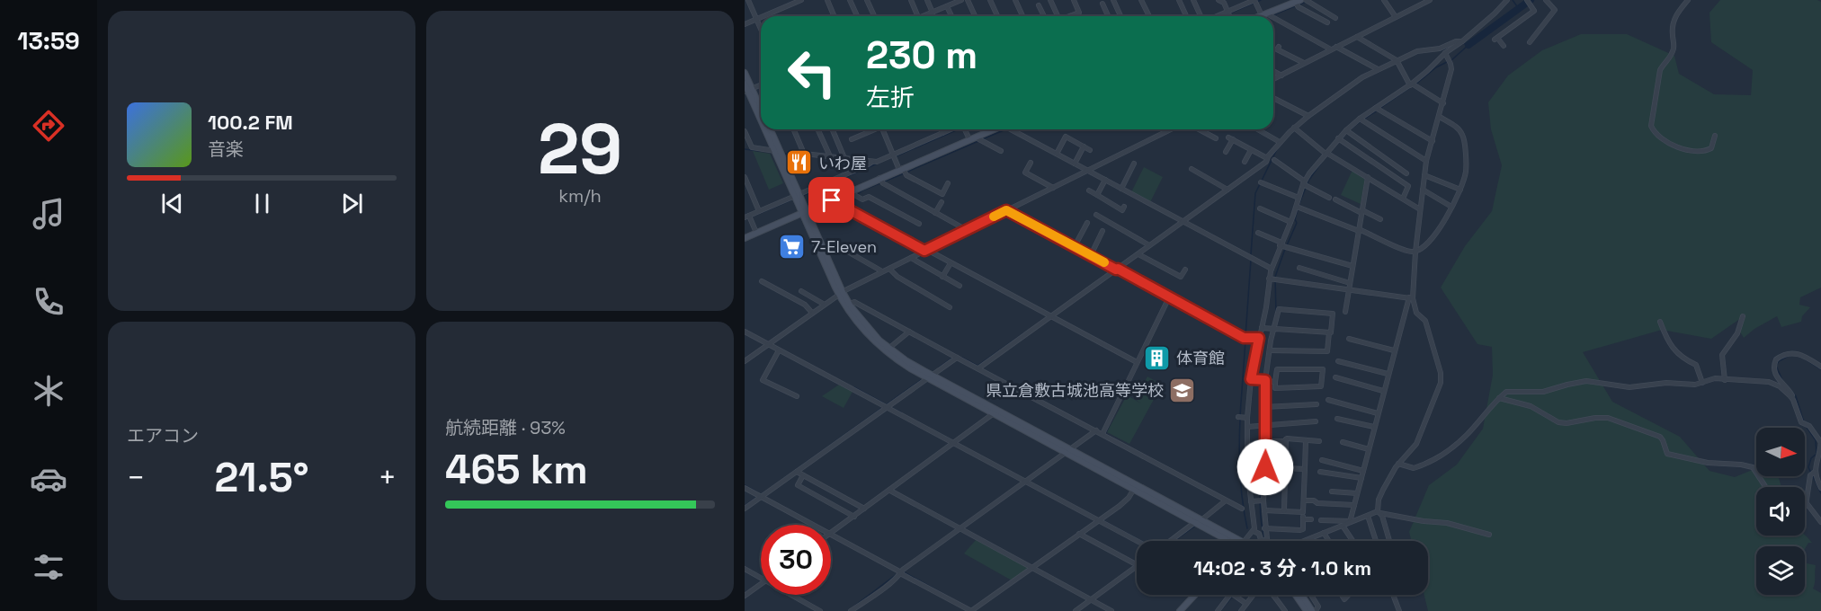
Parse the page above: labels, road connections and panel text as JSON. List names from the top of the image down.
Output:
{
  "places": {
    "restaurant": ["いわ屋"],
    "supermarket": ["7-Eleven"],
    "building": ["体育館"],
    "school or university": ["県立倉敷古城池高等学校"]
  },
  "north": "right",
  "page": {
    "tabs": "13:59",
    "tile": [
      ["29", "km/h"],
      "エアコン",
      ["航続距離 · 93%", "465 km"]
    ],
    "turn": ["230 m", "左折"],
    "song": ["100.2 FM", "音楽"],
    "heat": ["−", "21.5°", "+"],
    "limit": "30",
    "trip": "14:02 · 3 分 · 1.0 km"
  }
}
